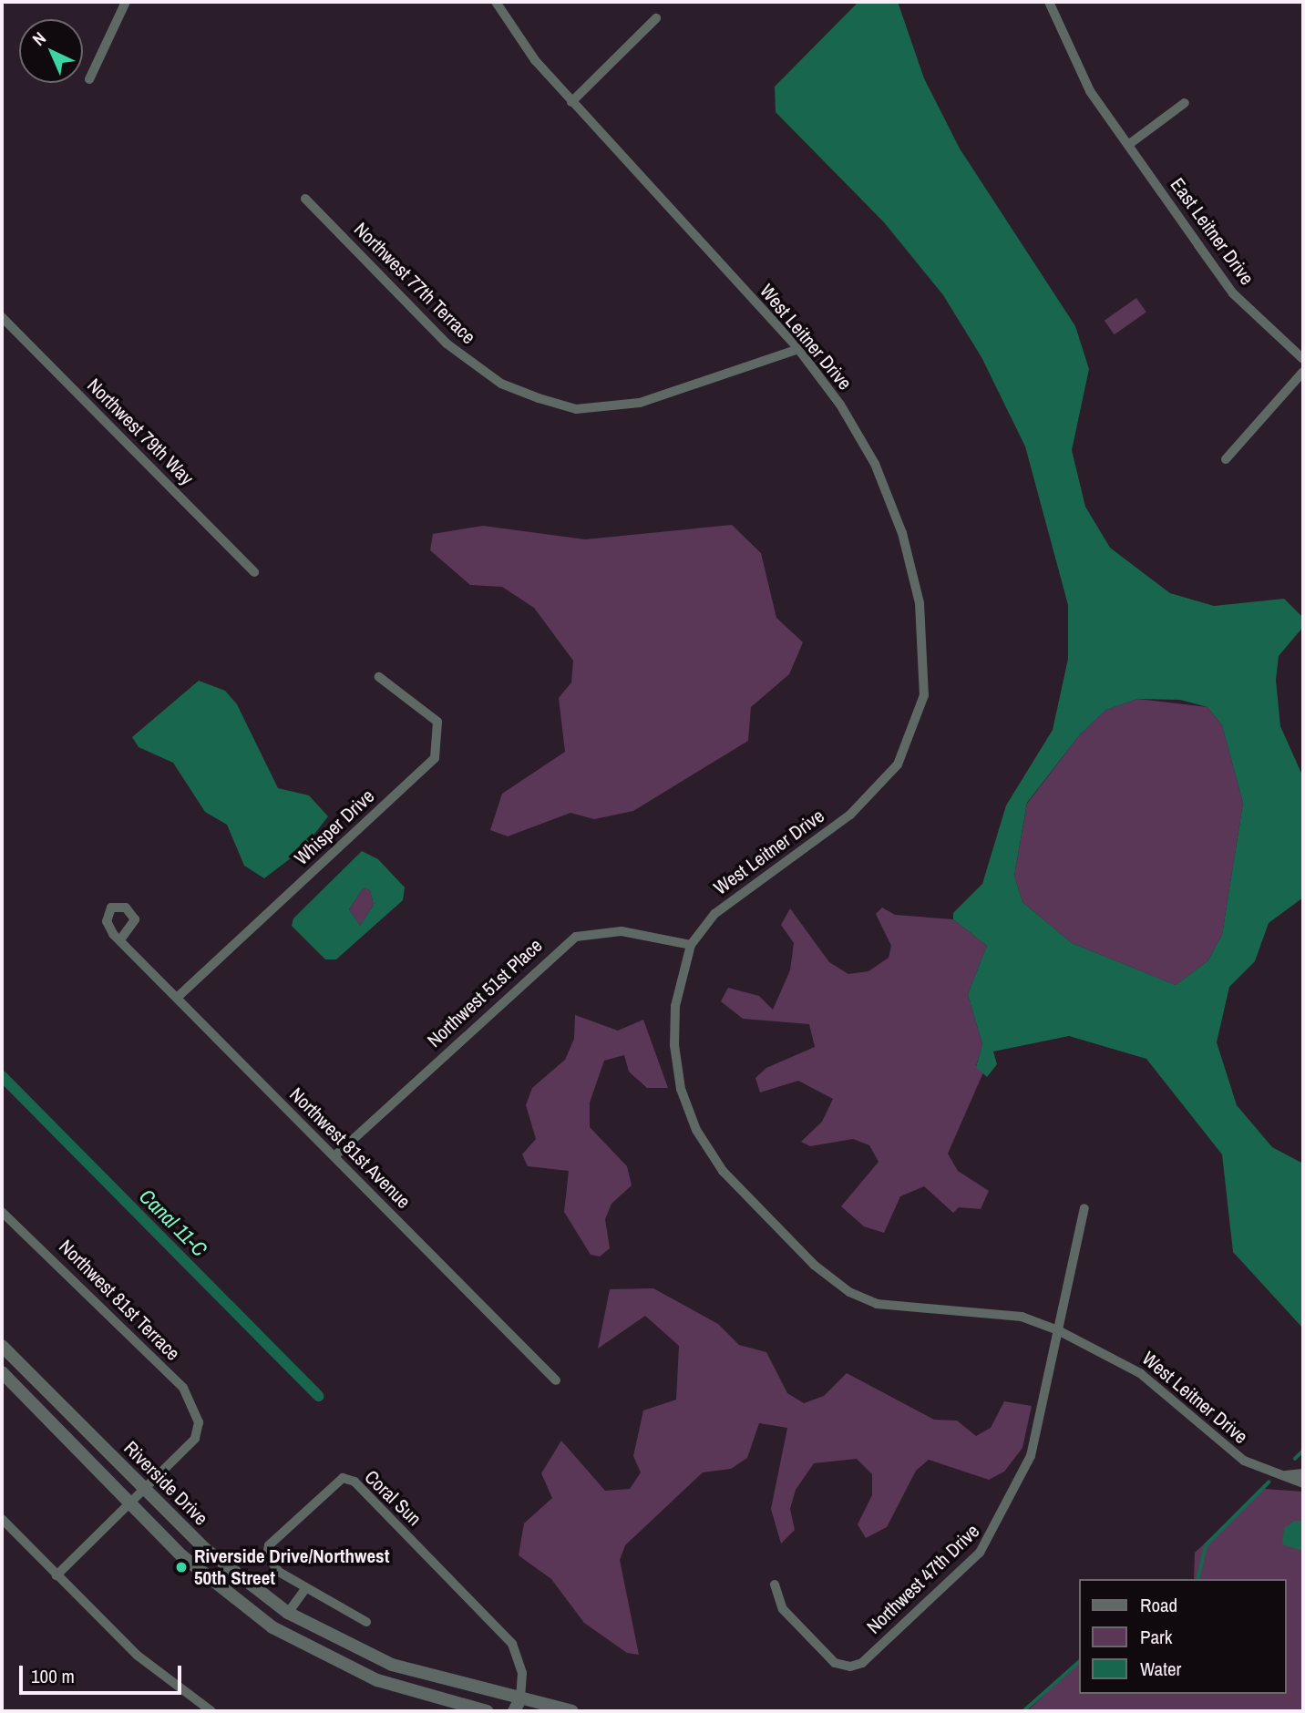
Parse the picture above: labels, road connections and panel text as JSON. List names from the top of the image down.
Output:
{
  "streets": {
    "street": [
      "East Leitner Drive",
      "Northwest 77th Terrace",
      "West Leitner Drive",
      "Northwest 79th Way",
      "Whisper Drive",
      "Northwest 51st Place",
      "Northwest 81st Avenue",
      "Northwest 81st Terrace",
      "Riverside Drive",
      "Coral Sun",
      "Northwest 47th Drive"
    ]
  },
  "crossings": [
    ["Northwest 77th Terrace", "West Leitner Drive"],
    ["West Leitner Drive", "Northwest 51st Place"],
    ["West Leitner Drive", "Northwest 47th Drive"],
    ["Whisper Drive", "Northwest 81st Avenue"],
    ["Northwest 51st Place", "Northwest 81st Avenue"],
    ["Northwest 81st Terrace", "Riverside Drive"],
    ["Riverside Drive", "Coral Sun"]
  ],
  "water": ["Canal 11-C"],
  "places": ["Riverside Drive/Northwest 50th Street"],
  "legend": ["Road", "Park", "Water"],
  "scale_bar": "100 m",
  "north": "top left"
}
